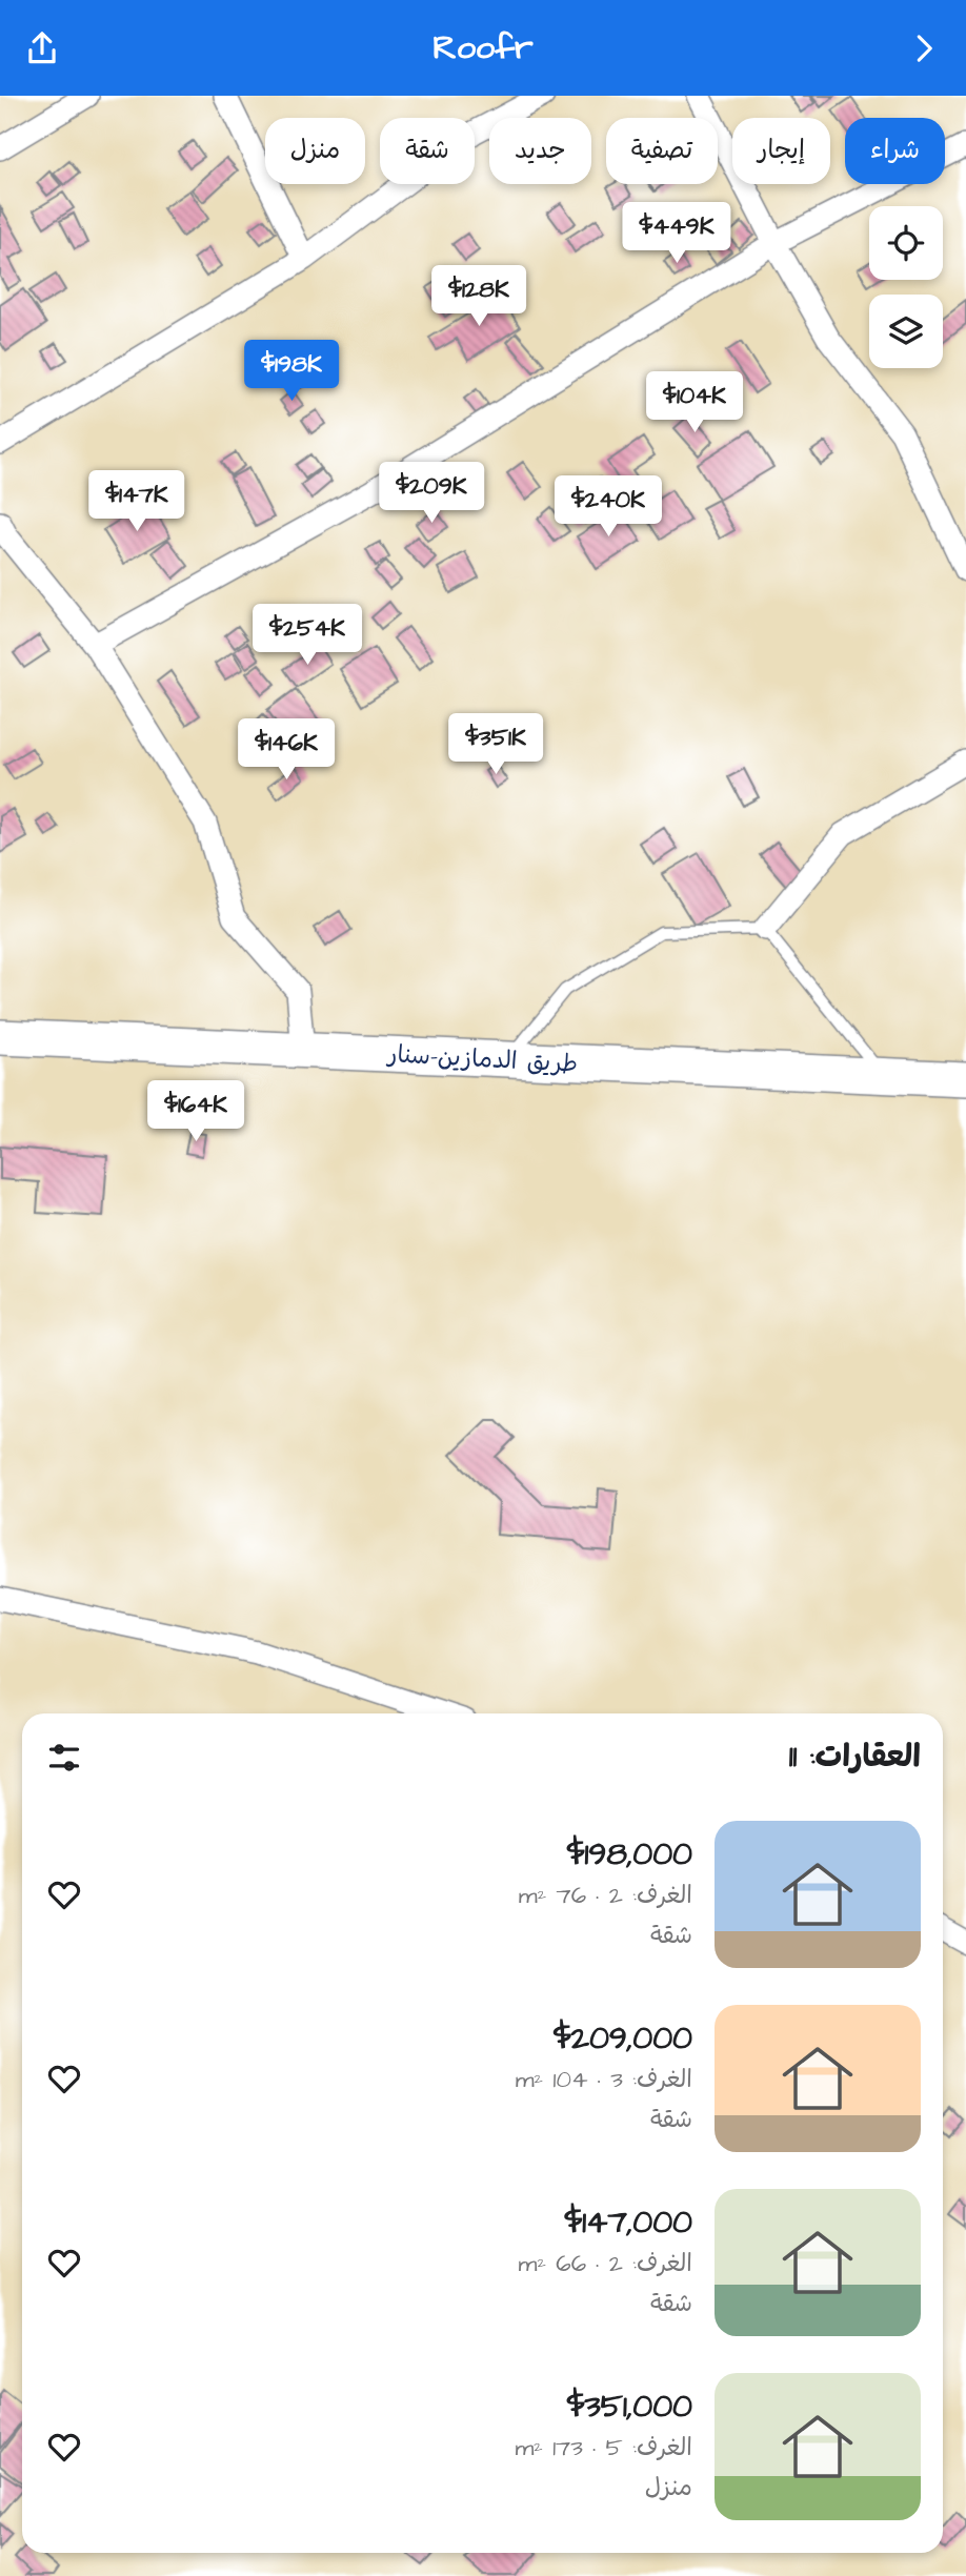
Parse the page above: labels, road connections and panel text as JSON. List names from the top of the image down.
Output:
{
  "streets": {
    "highway": ["طريق الدمازين-سنار"]
  },
  "page": {
    "header": "Roofr",
    "chip": [
      "شراء",
      "إيجار",
      "تصفية",
      "جديد",
      "شقة",
      "منزل"
    ],
    "price": [
      "$449K",
      "$128K",
      "$198K",
      "$104K",
      "$209K",
      "$147K",
      "$240K",
      "$254K",
      "$351K",
      "$146K",
      "$164K"
    ],
    "heading": "العقارات: 11",
    "list": [
      {
        "name": "$198,000",
        "note": "الغرف: 2 · 76 m² · شقة"
      },
      {
        "name": "$209,000",
        "note": "الغرف: 3 · 104 m² · شقة"
      },
      {
        "name": "$147,000",
        "note": "الغرف: 2 · 66 m² · شقة"
      },
      {
        "name": "$351,000",
        "note": "الغرف: 5 · 173 m² · منزل"
      }
    ]
  }
}
